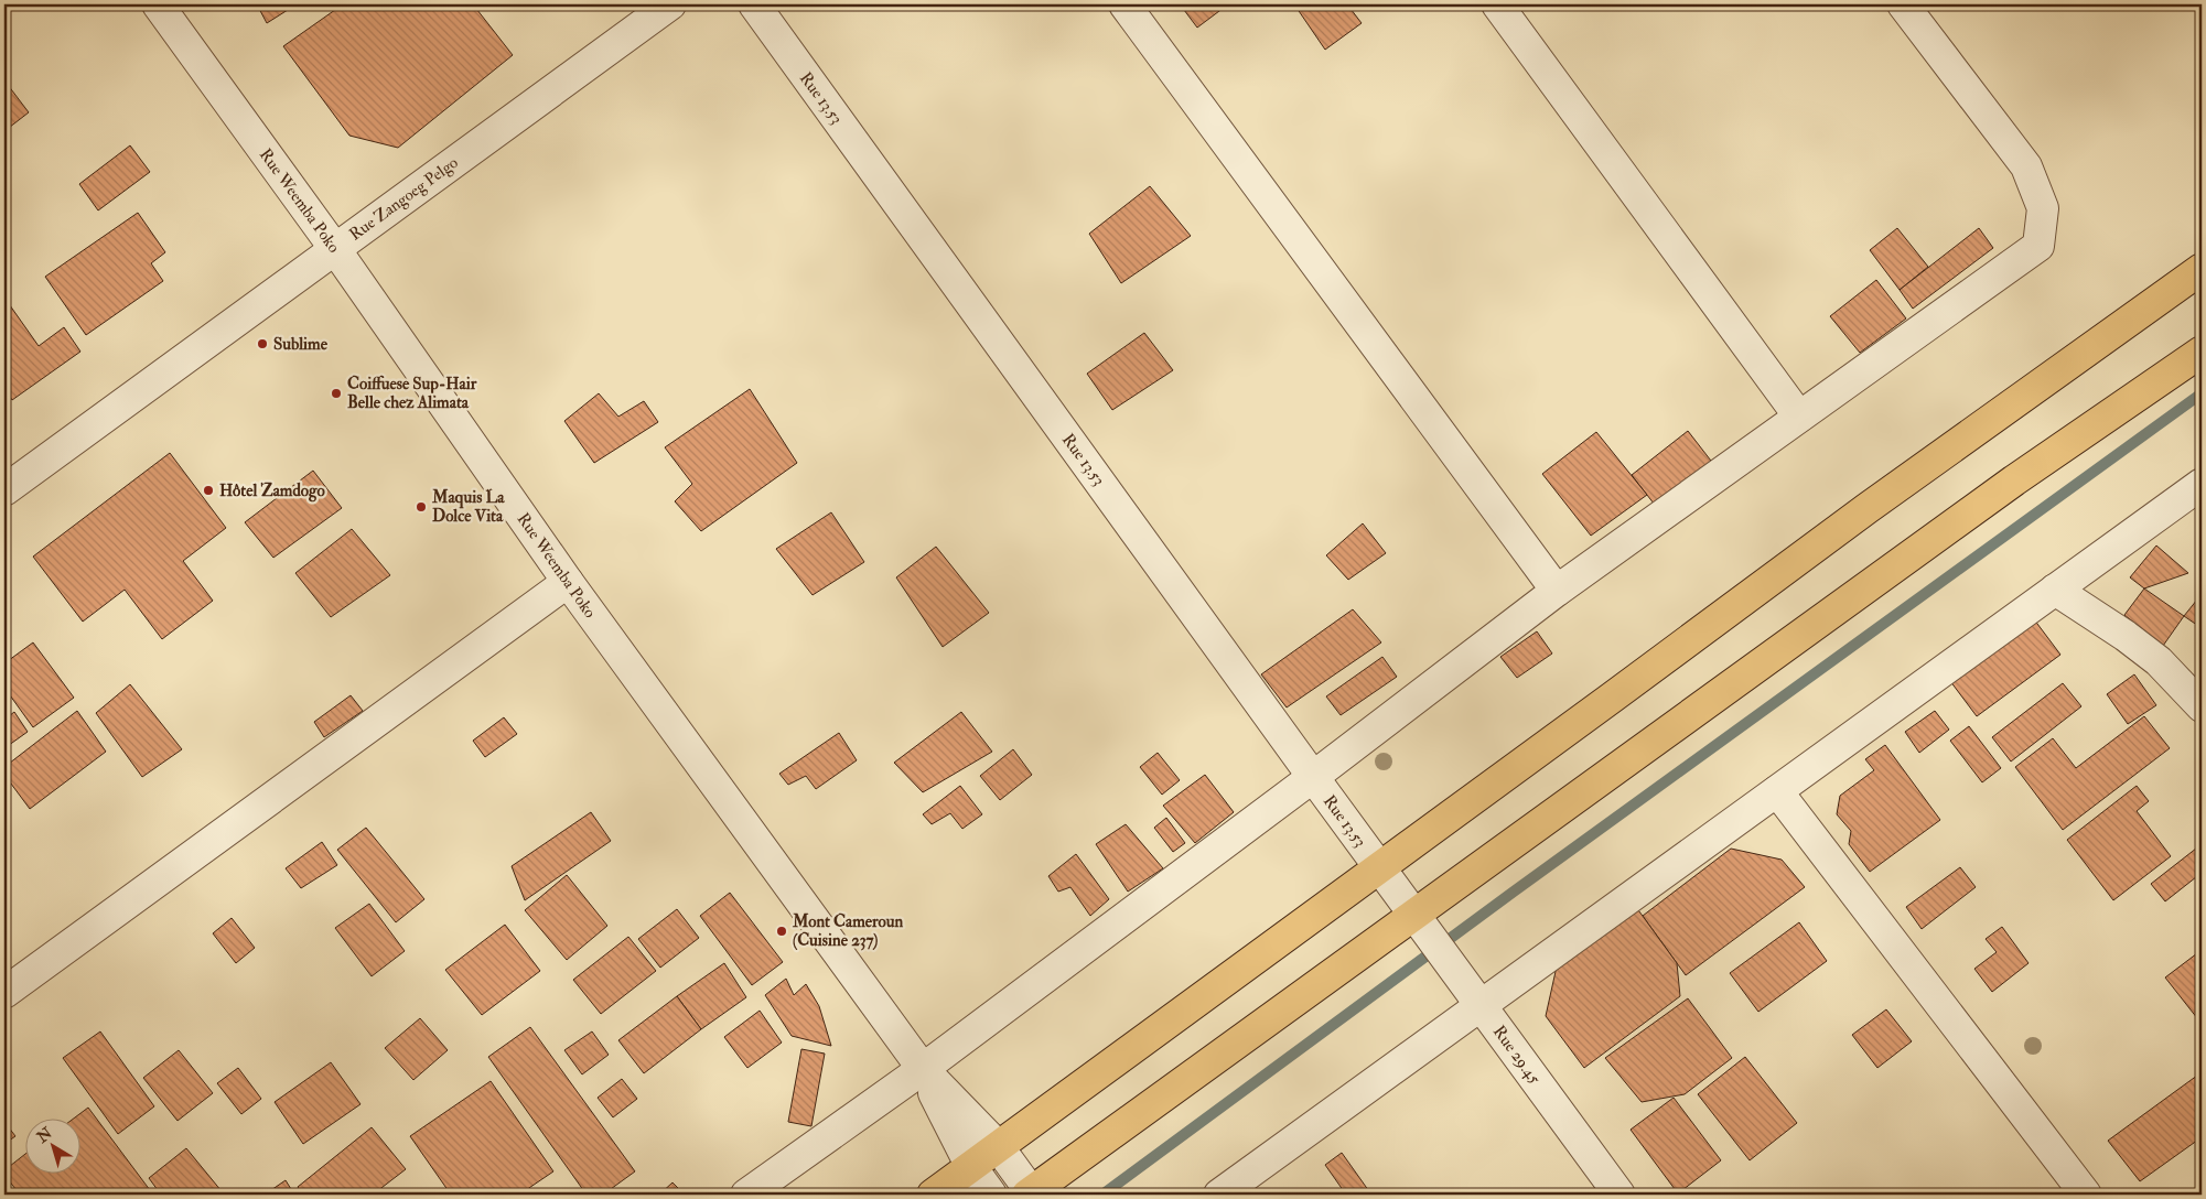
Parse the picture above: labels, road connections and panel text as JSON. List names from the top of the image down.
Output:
{
  "streets": {
    "street": [
      "Rue 13.53",
      "Rue Zangoeg Pelgo",
      "Rue Weemba Poko",
      "Rue 29.45"
    ]
  },
  "crossings": [
    ["Rue 13.53", "Rue 29.45"],
    ["Rue Zangoeg Pelgo", "Rue Weemba Poko"]
  ],
  "places": [
    "Sublime",
    "Coiffuese Sup-Hair Belle chez Alimata",
    "Hôtel Zamdogo",
    "Maquis La Dolce Vita",
    "Mont Cameroun (Cuisine 237)"
  ],
  "north": "top left"
}
